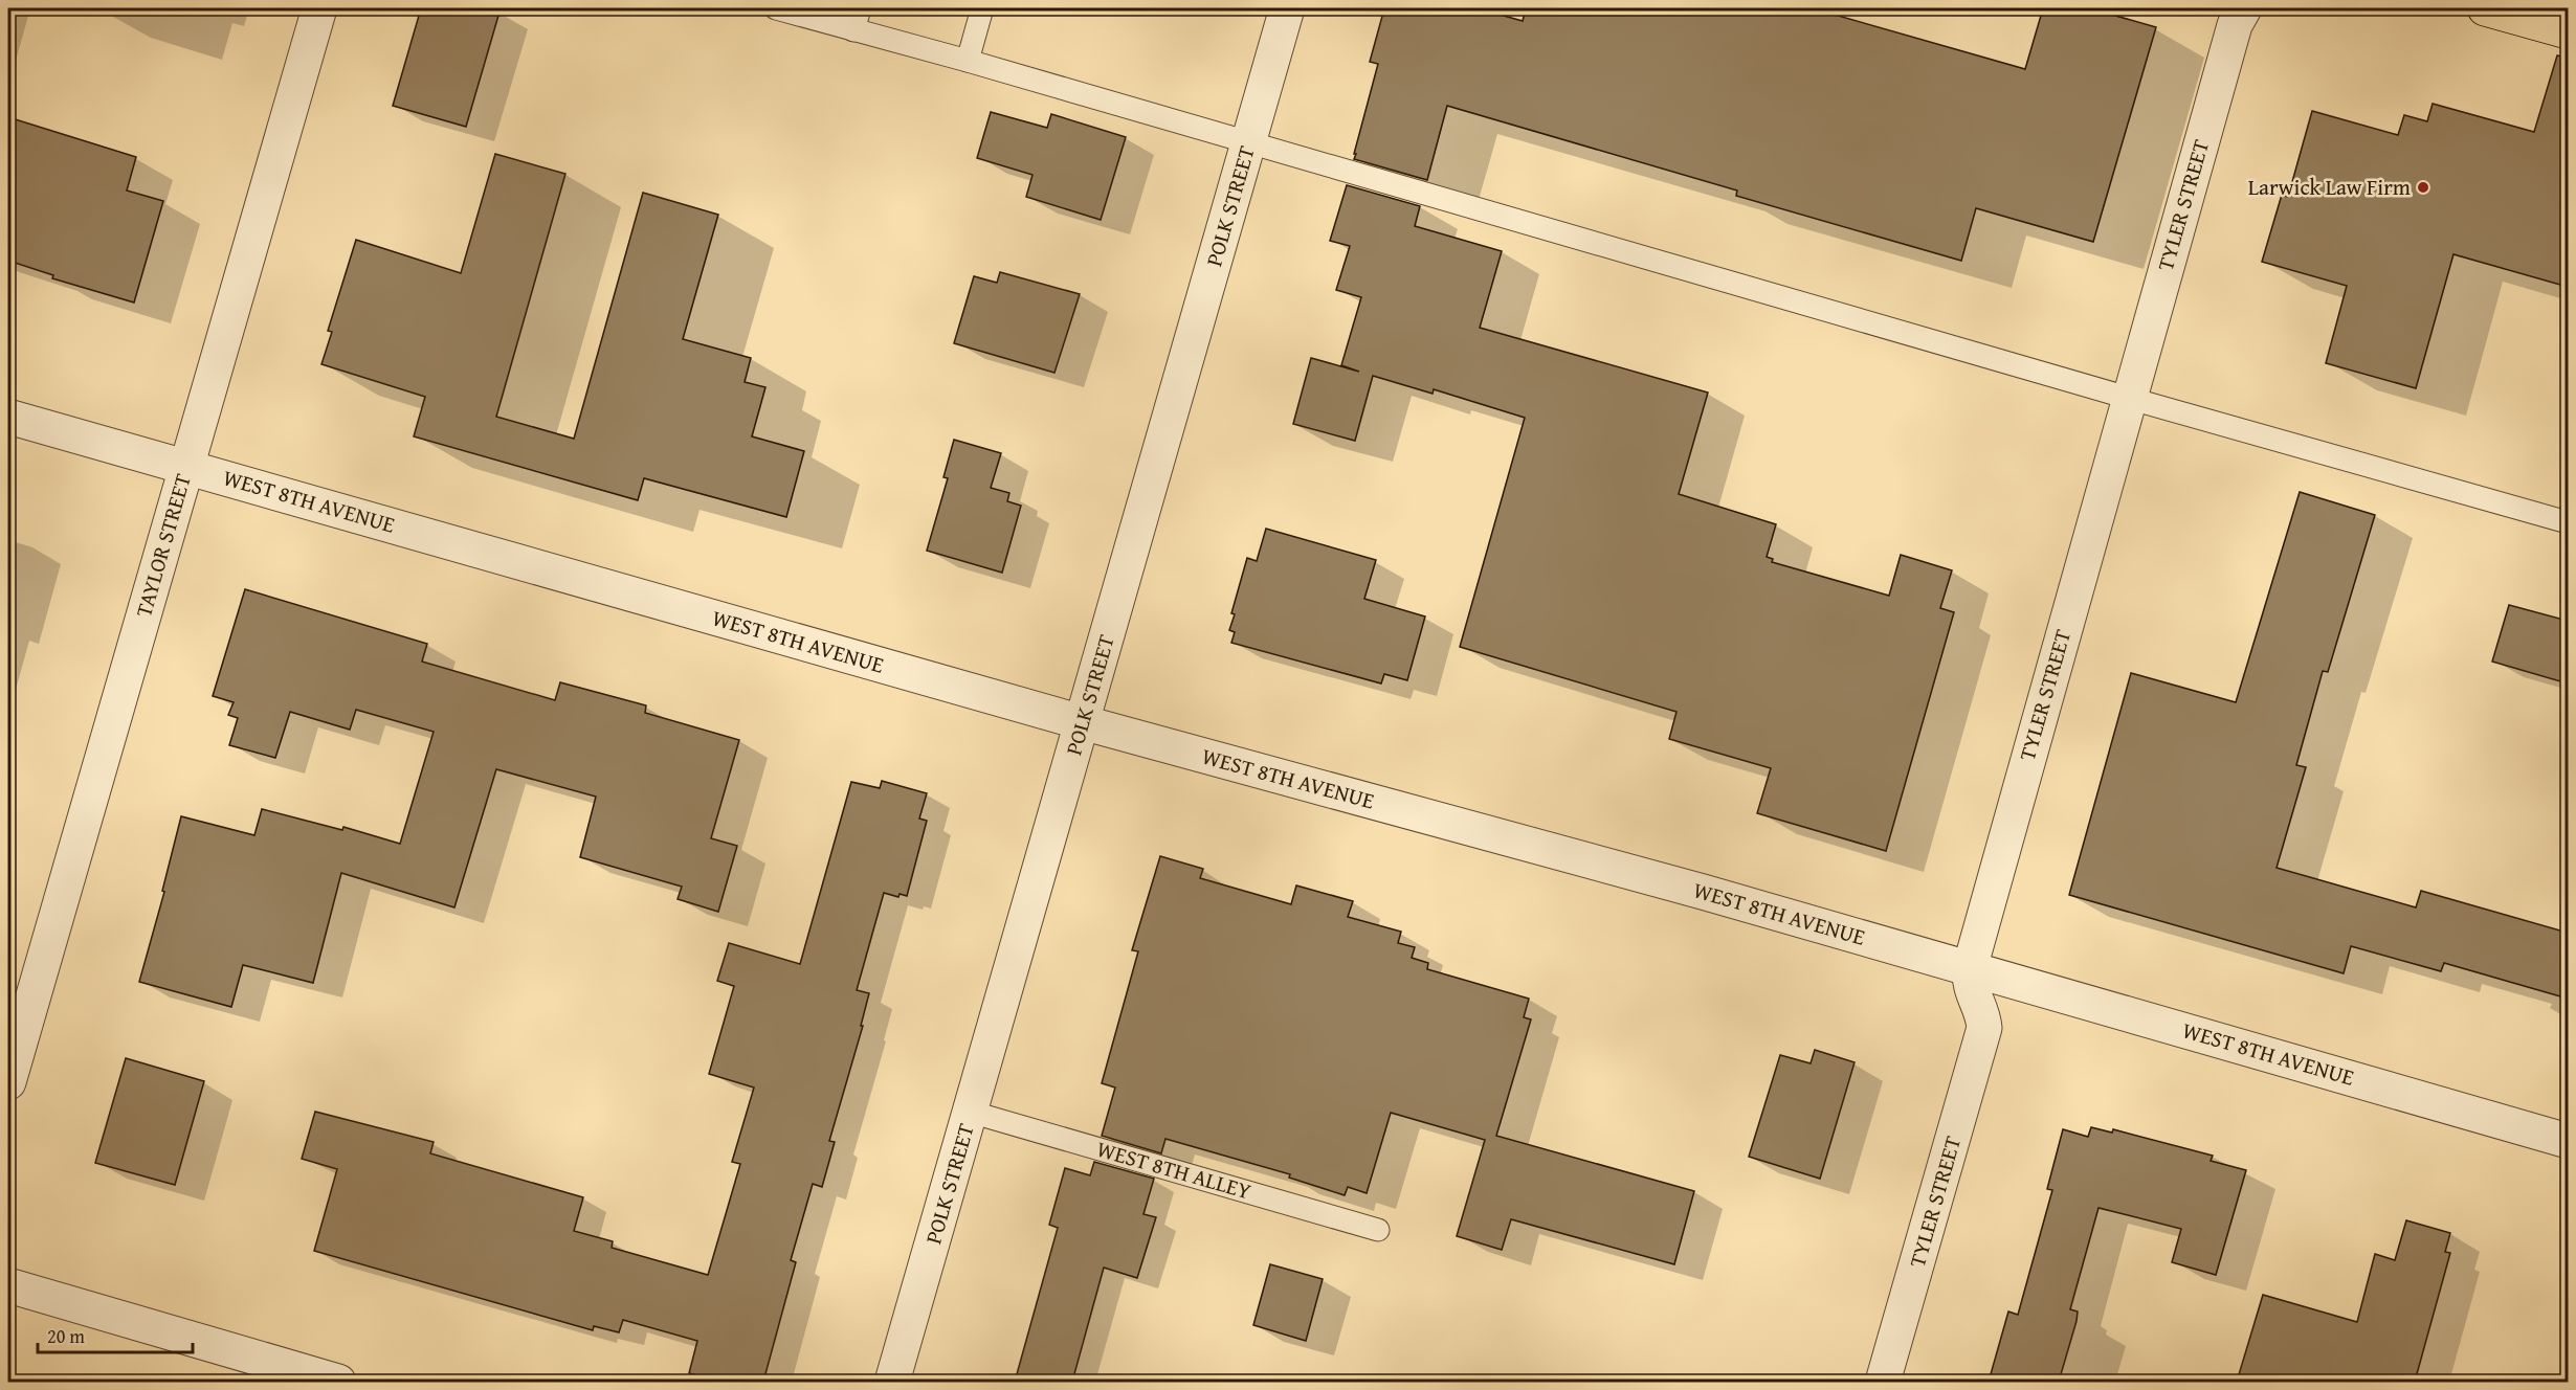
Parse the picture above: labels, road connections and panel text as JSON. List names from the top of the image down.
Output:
{
  "streets": {
    "street": [
      "TYLER STREET",
      "POLK STREET",
      "WEST 8TH AVENUE",
      "TAYLOR STREET"
    ],
    "lane": ["WEST 8TH ALLEY"]
  },
  "crossings": [
    ["TYLER STREET", "WEST 8TH AVENUE"],
    ["POLK STREET", "WEST 8TH AVENUE"],
    ["POLK STREET", "WEST 8TH ALLEY"],
    ["WEST 8TH AVENUE", "TAYLOR STREET"]
  ],
  "places": ["Larwick Law Firm"],
  "scale_bar": "20 m"
}
